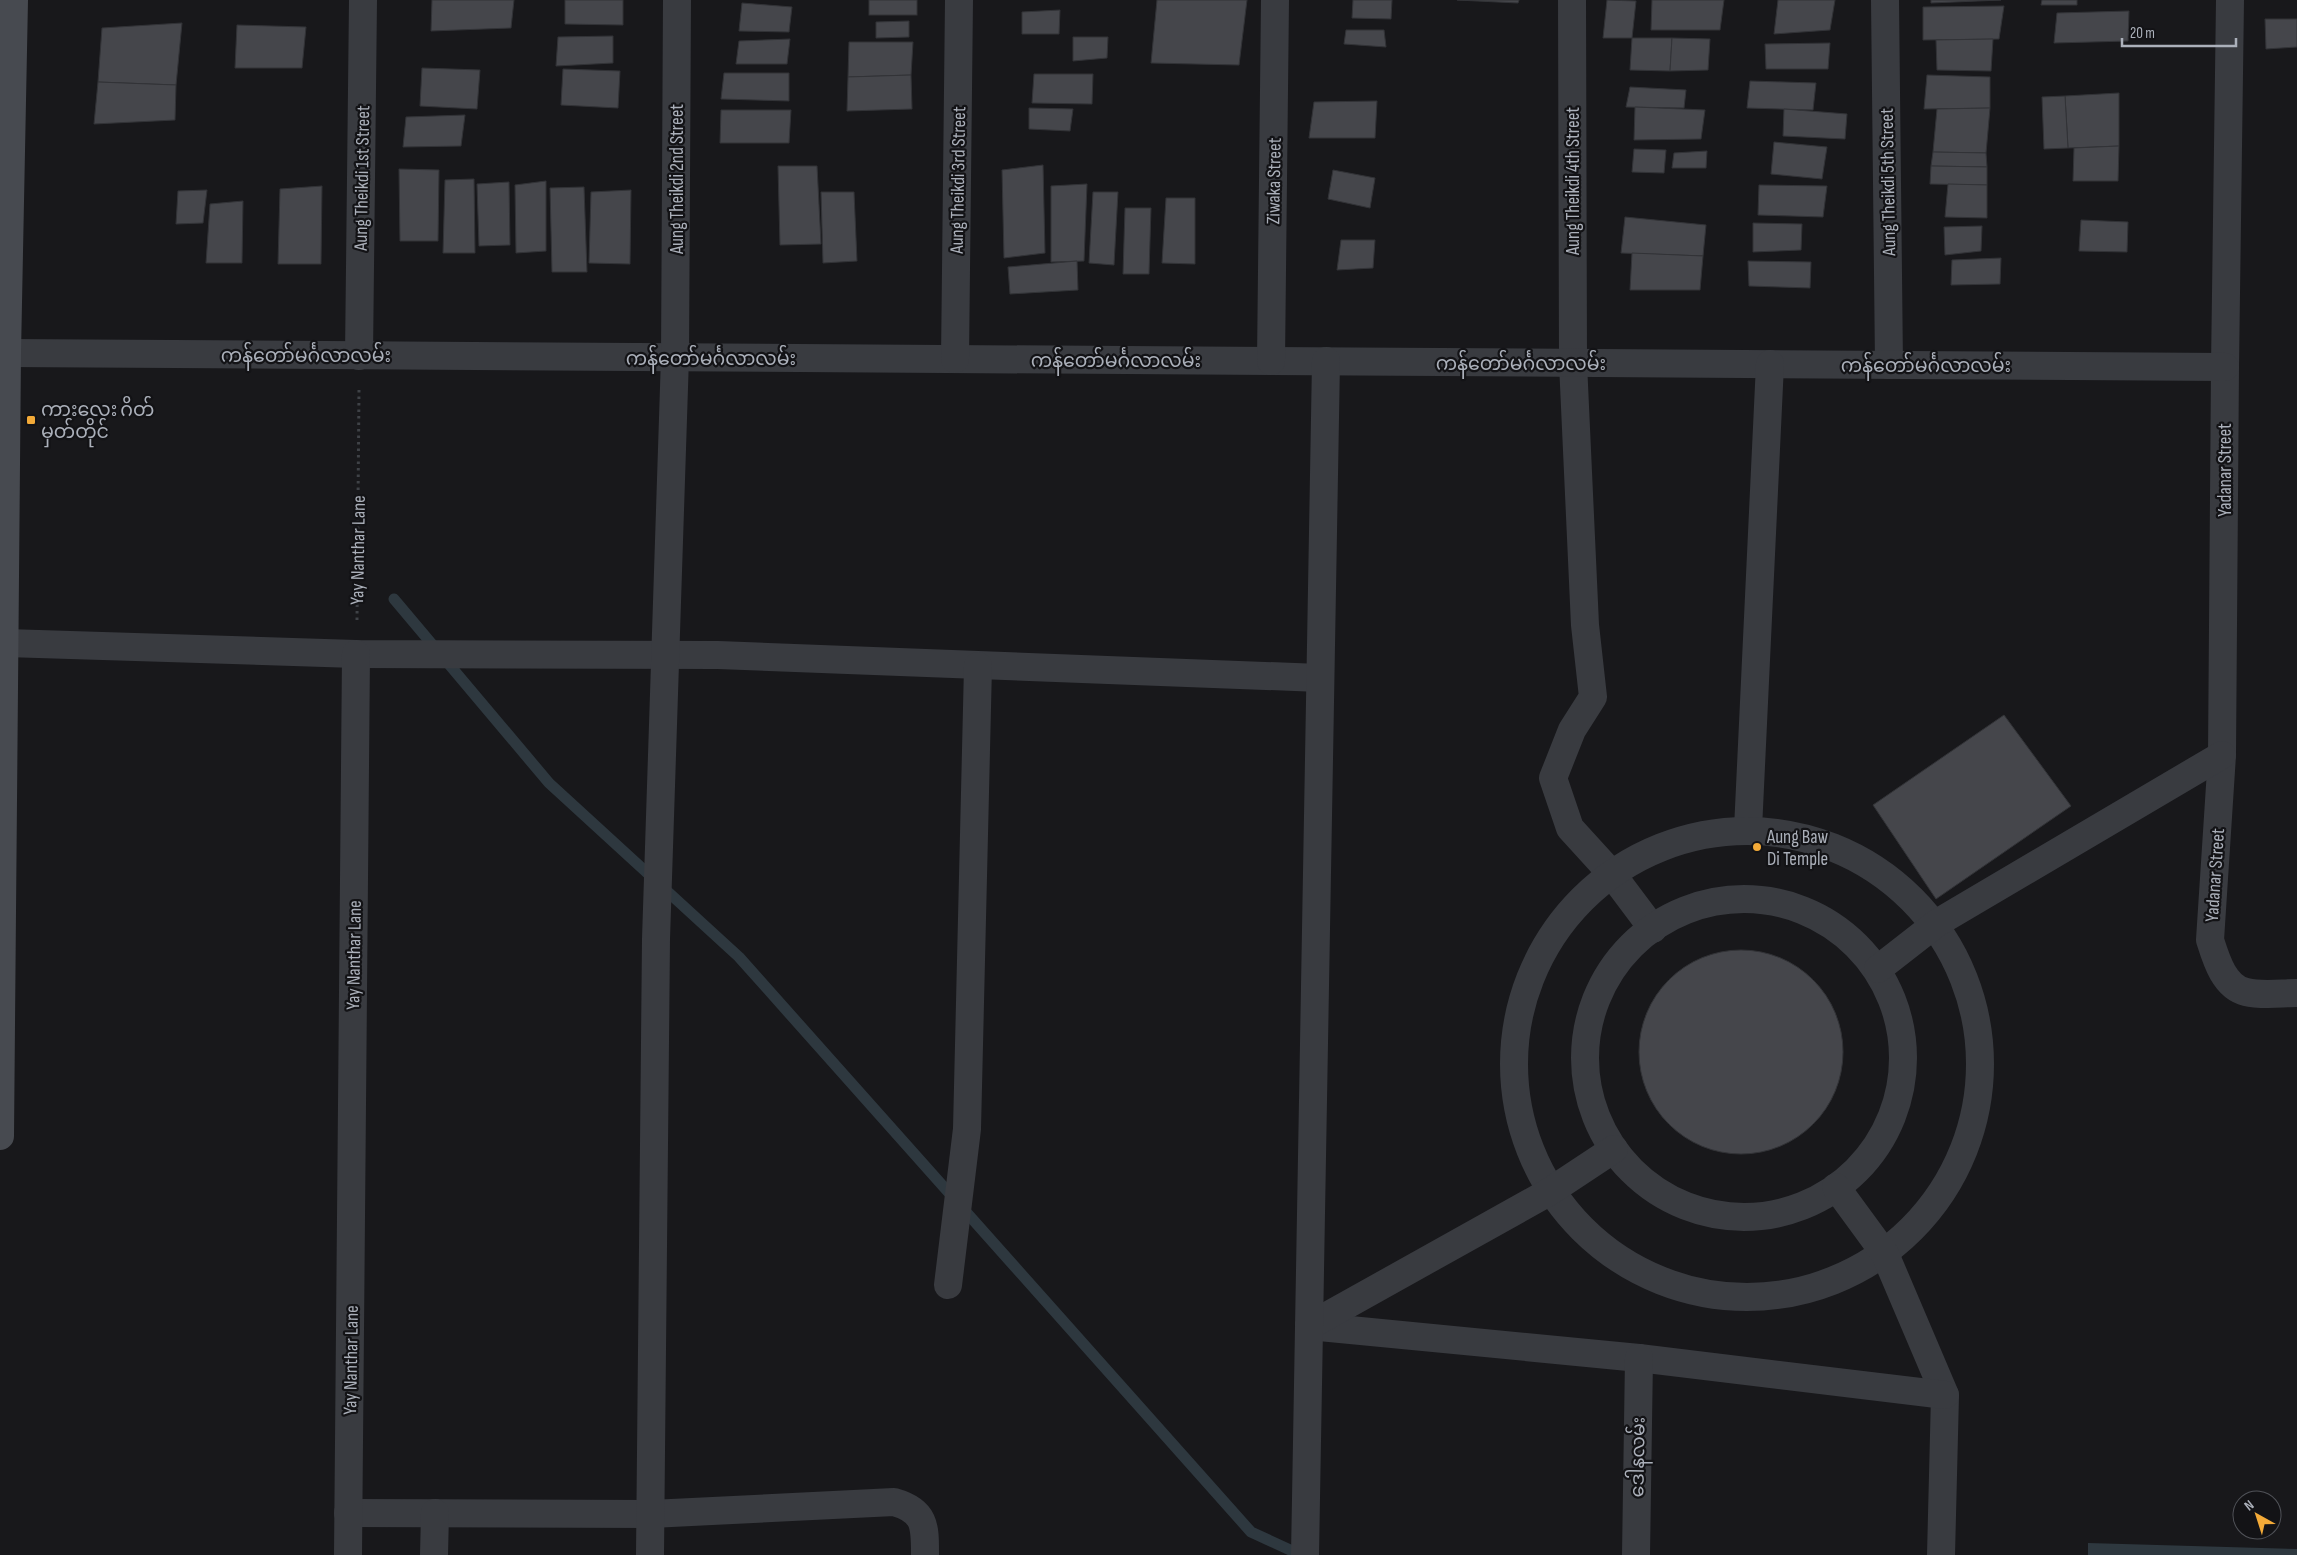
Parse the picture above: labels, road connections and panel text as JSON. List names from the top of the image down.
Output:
{
  "streets": {
    "street": [
      "Aung Theikdi 1st Street",
      "Aung Theikdi 2nd Street",
      "Aung Theikdi 3rd Street",
      "Ziwaka Street",
      "Aung Theikdi 4th Street",
      "Aung Theikdi 5th Street",
      "ကန်တော်မင်္ဂလာလမ်း",
      "Yadanar Street",
      "Yay Nanthar Lane",
      "ဒေါနလမ်း"
    ]
  },
  "crossings": [
    ["Aung Theikdi 1st Street", "ကန်တော်မင်္ဂလာလမ်း"],
    ["Aung Theikdi 1st Street", "Yay Nanthar Lane"],
    ["Aung Theikdi 2nd Street", "ကန်တော်မင်္ဂလာလမ်း"],
    ["Aung Theikdi 3rd Street", "ကန်တော်မင်္ဂလာလမ်း"],
    ["Ziwaka Street", "ကန်တော်မင်္ဂလာလမ်း"],
    ["Aung Theikdi 4th Street", "ကန်တော်မင်္ဂလာလမ်း"],
    ["Aung Theikdi 5th Street", "ကန်တော်မင်္ဂလာလမ်း"],
    ["ကန်တော်မင်္ဂလာလမ်း", "Yadanar Street"],
    ["ကန်တော်မင်္ဂလာလမ်း", "Yay Nanthar Lane"]
  ],
  "places": {
    "transit": ["ကားလေး ဂိတ် မှတ်တိုင်"],
    "other": ["Aung Baw Di Temple"]
  },
  "scale_bar": "20 m",
  "north": "top left"
}
